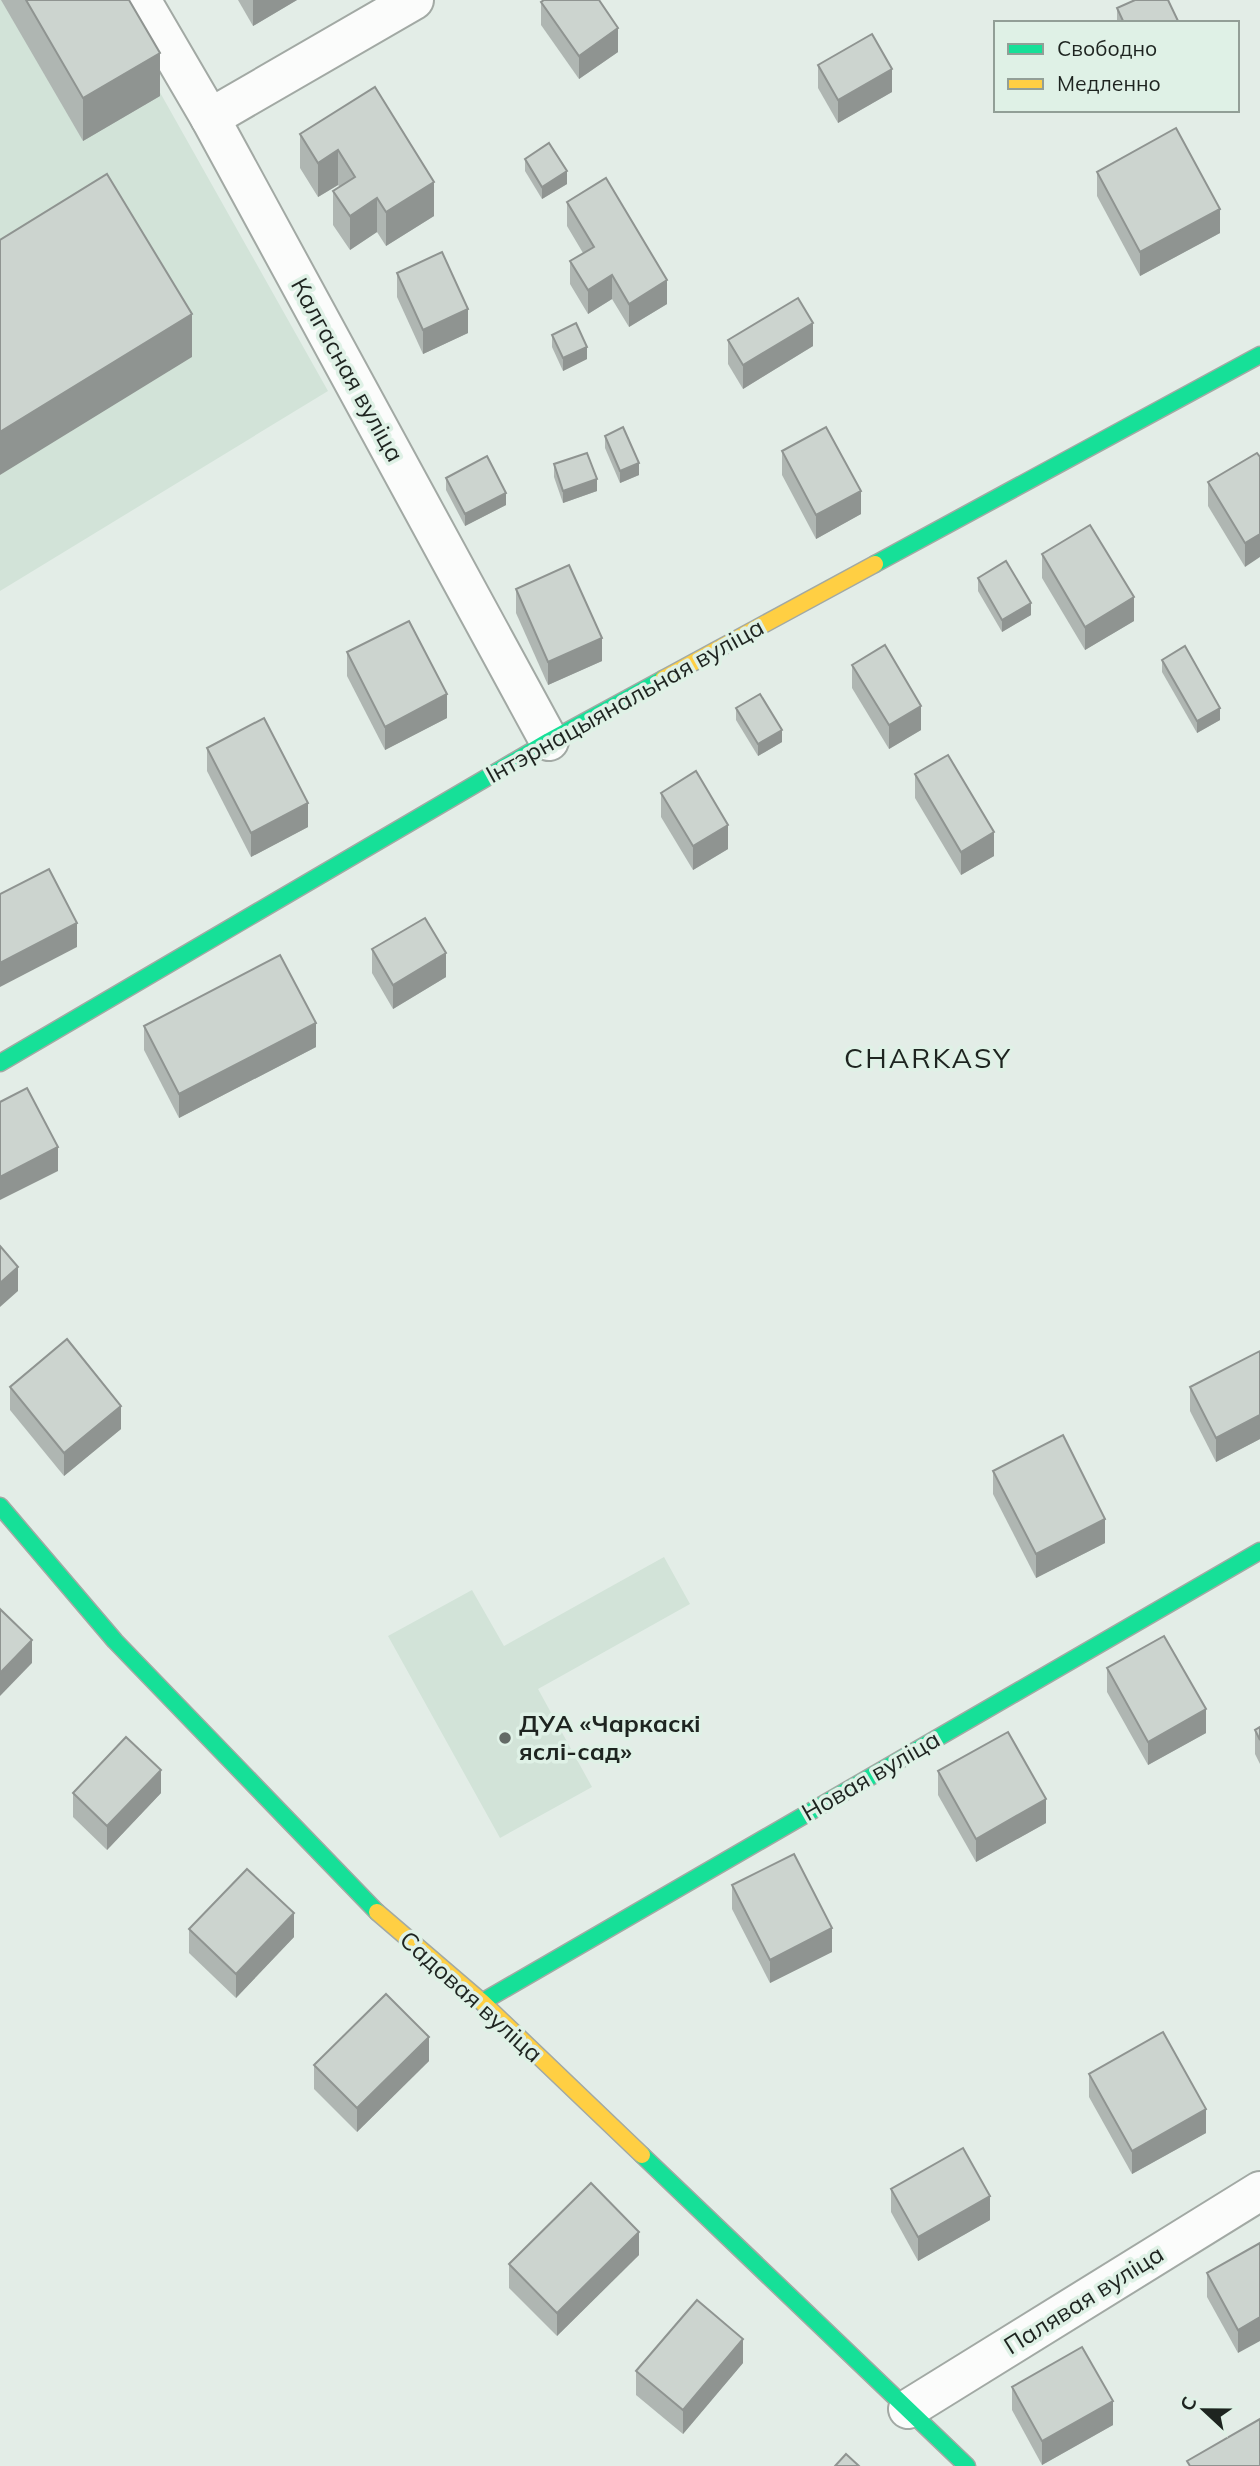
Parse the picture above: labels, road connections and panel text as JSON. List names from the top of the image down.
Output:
{
  "streets": {
    "street": [
      "Калгасная вуліца",
      "Інтэрнацыянальная вуліца",
      "Новая вуліца",
      "Садовая вуліца",
      "Палявая вуліца"
    ]
  },
  "crossings": [
    ["Калгасная вуліца", "Інтэрнацыянальная вуліца"],
    ["Новая вуліца", "Садовая вуліца"],
    ["Садовая вуліца", "Палявая вуліца"]
  ],
  "districts": ["CHARKASY"],
  "places": ["ДУА «Чаркаскі яслі-сад»"],
  "legend": ["Свободно", "Медленно"],
  "north": "left"
}
